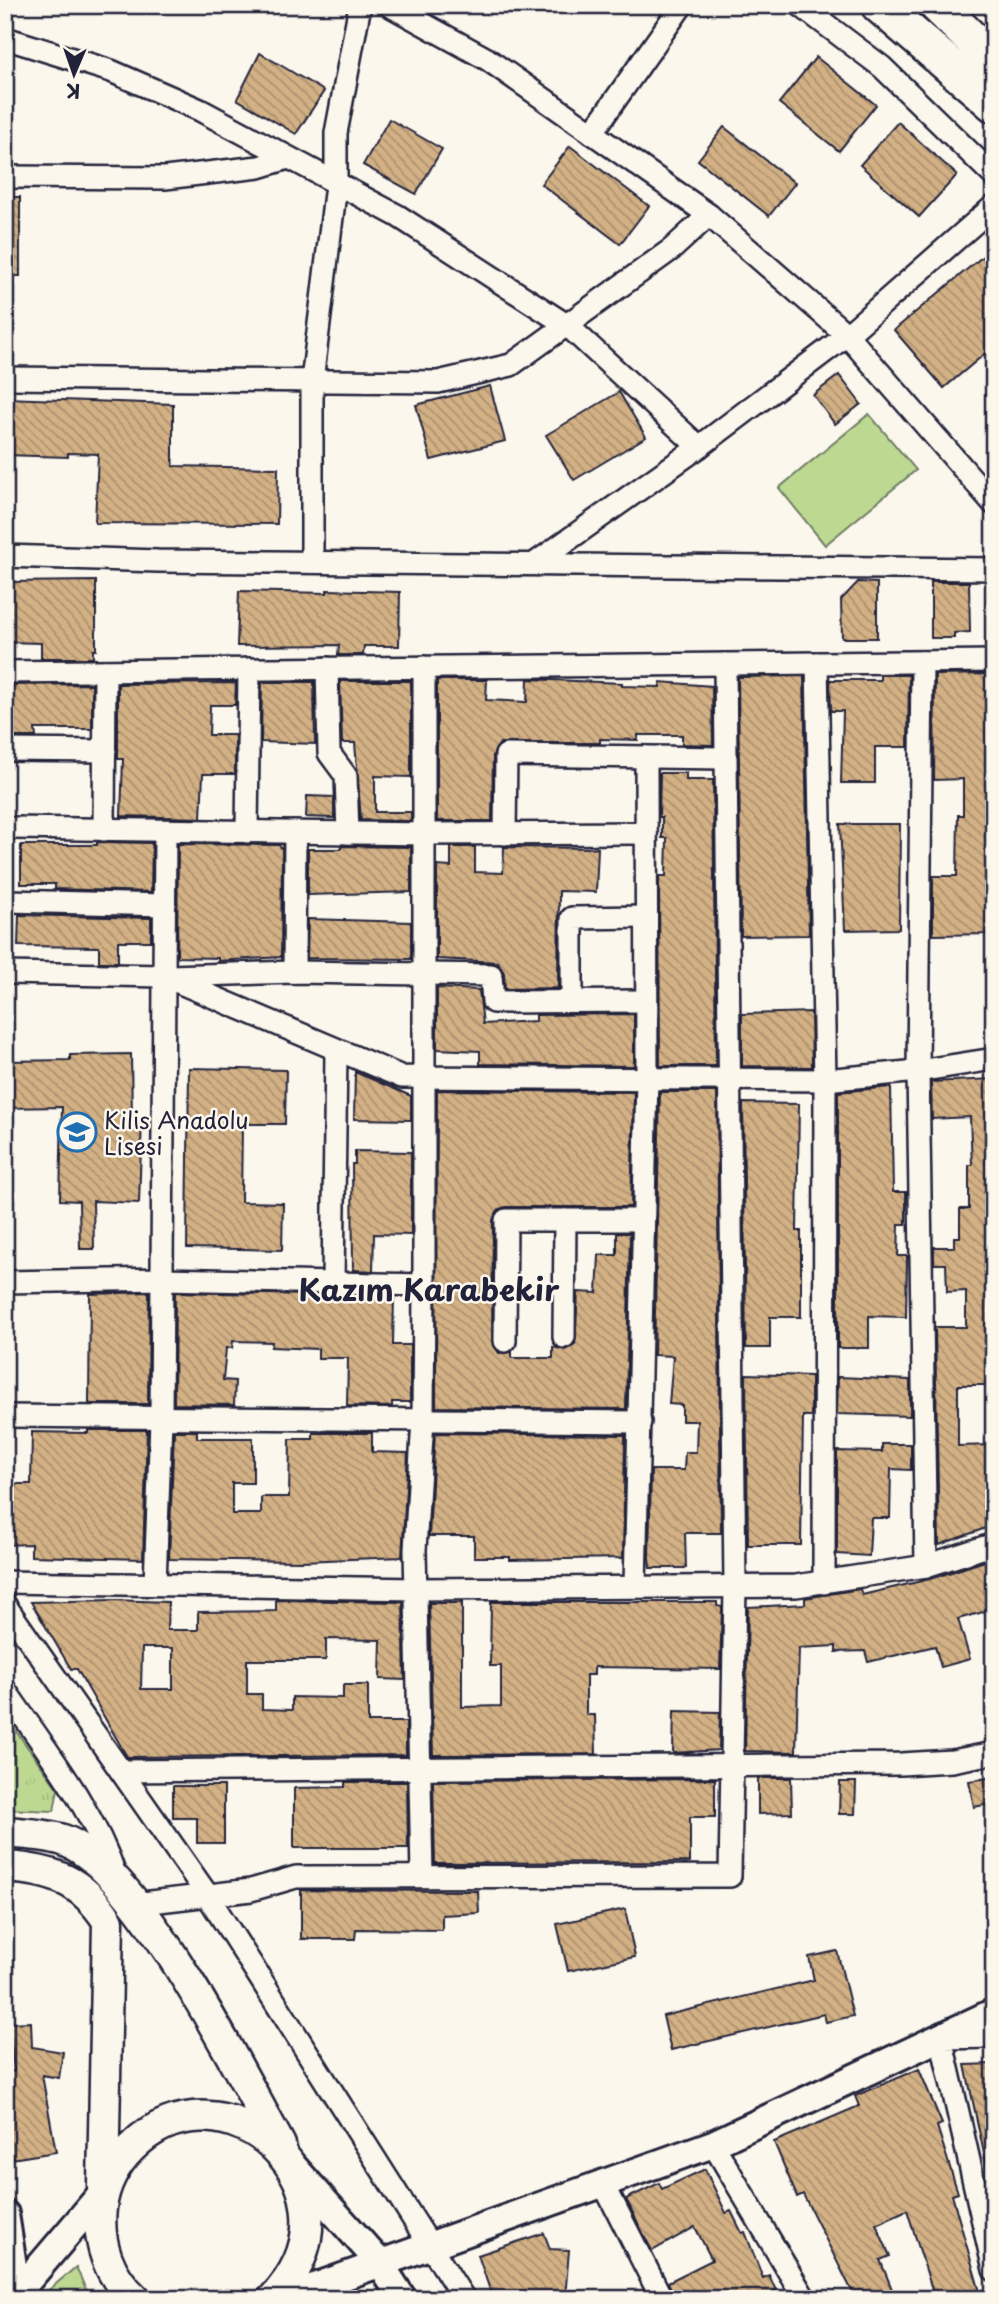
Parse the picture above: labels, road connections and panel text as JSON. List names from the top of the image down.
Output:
{
  "districts": ["Kazım Karabekir"],
  "places": {
    "school or university": ["Kilis Anadolu Lisesi"]
  },
  "north": "bottom"
}
